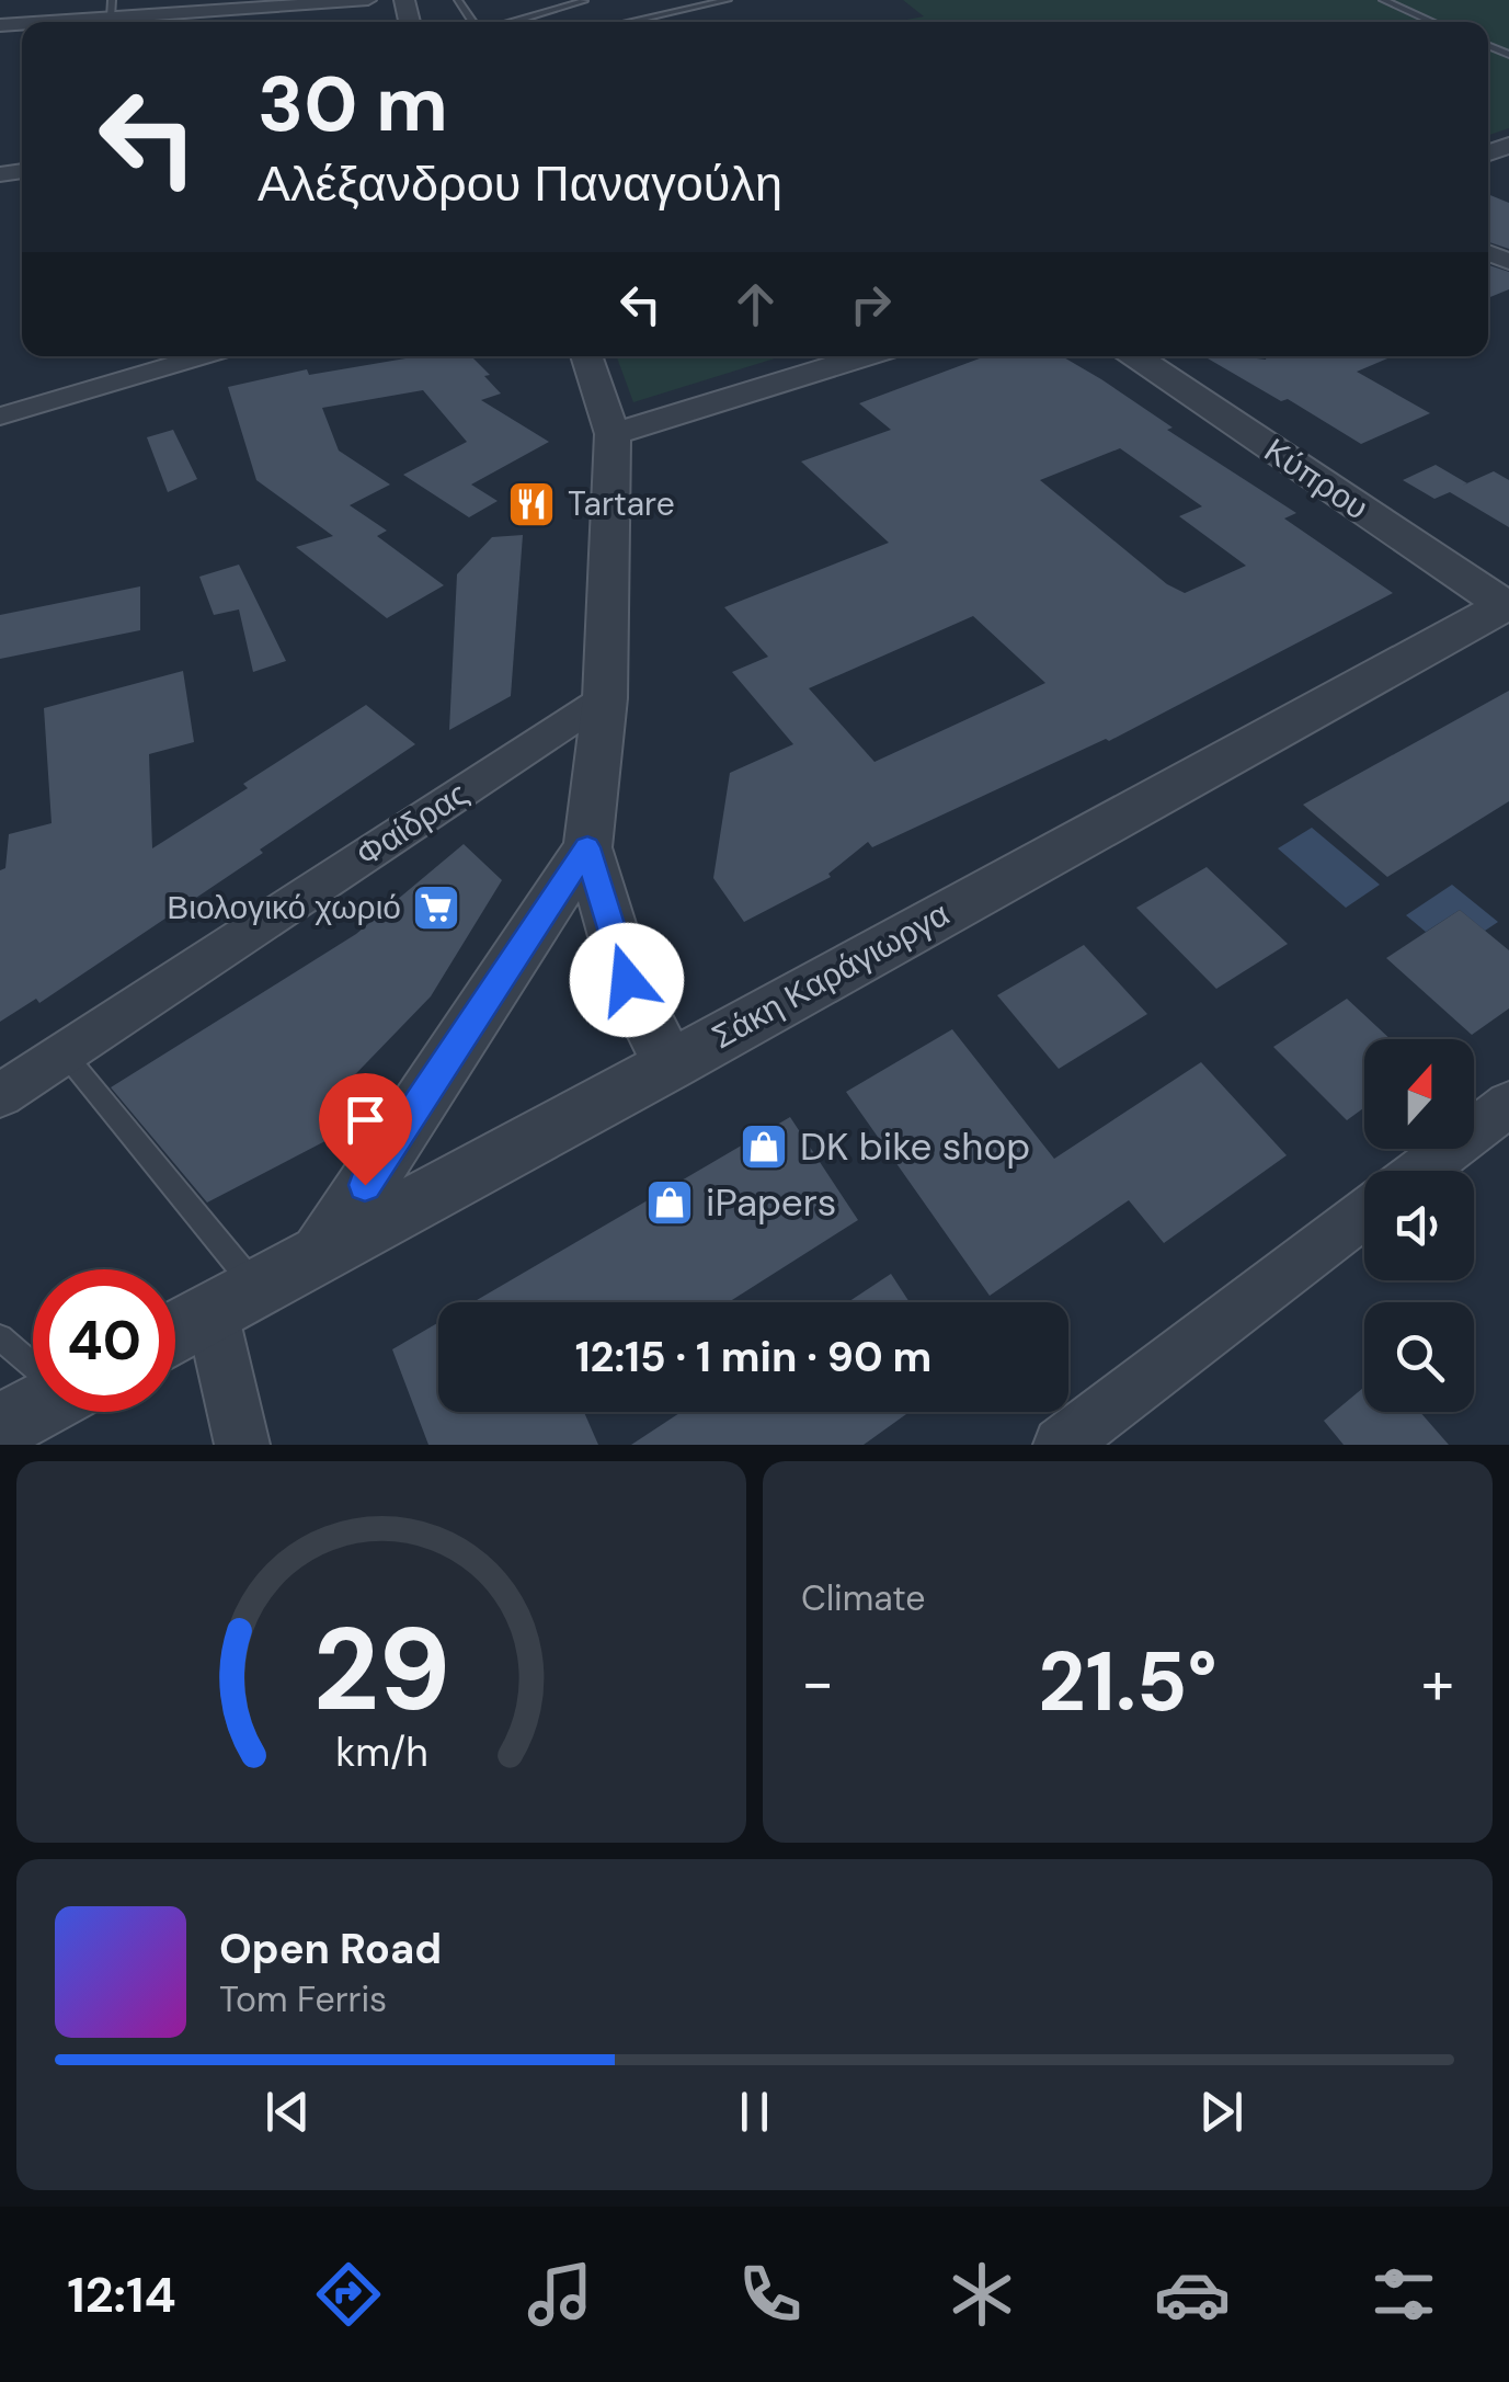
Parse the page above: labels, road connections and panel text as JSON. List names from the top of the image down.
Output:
{
  "streets": {
    "street": ["Κύπρου", "Φαίδρας", "Σάκη Καράγιωργα"]
  },
  "crossings": [
    ["Κύπρου", "Σάκη Καράγιωργα"]
  ],
  "places": {
    "restaurant": ["Tartare"],
    "supermarket": ["Βιολογικό χωριό"],
    "shop": ["DK bike shop", "iPapers"]
  },
  "north": "top",
  "page": {
    "turn": ["30 m", "Αλέξανδρου Παναγούλη"],
    "limit": "40",
    "trip": "12:15 · 1 min · 90 m",
    "tile": "Climate",
    "heat": ["−", "21.5°", "+"],
    "song": ["Open Road", "Tom Ferris"],
    "tabs": "12:14",
    "gauge": ["29", "km/h"]
  }
}
